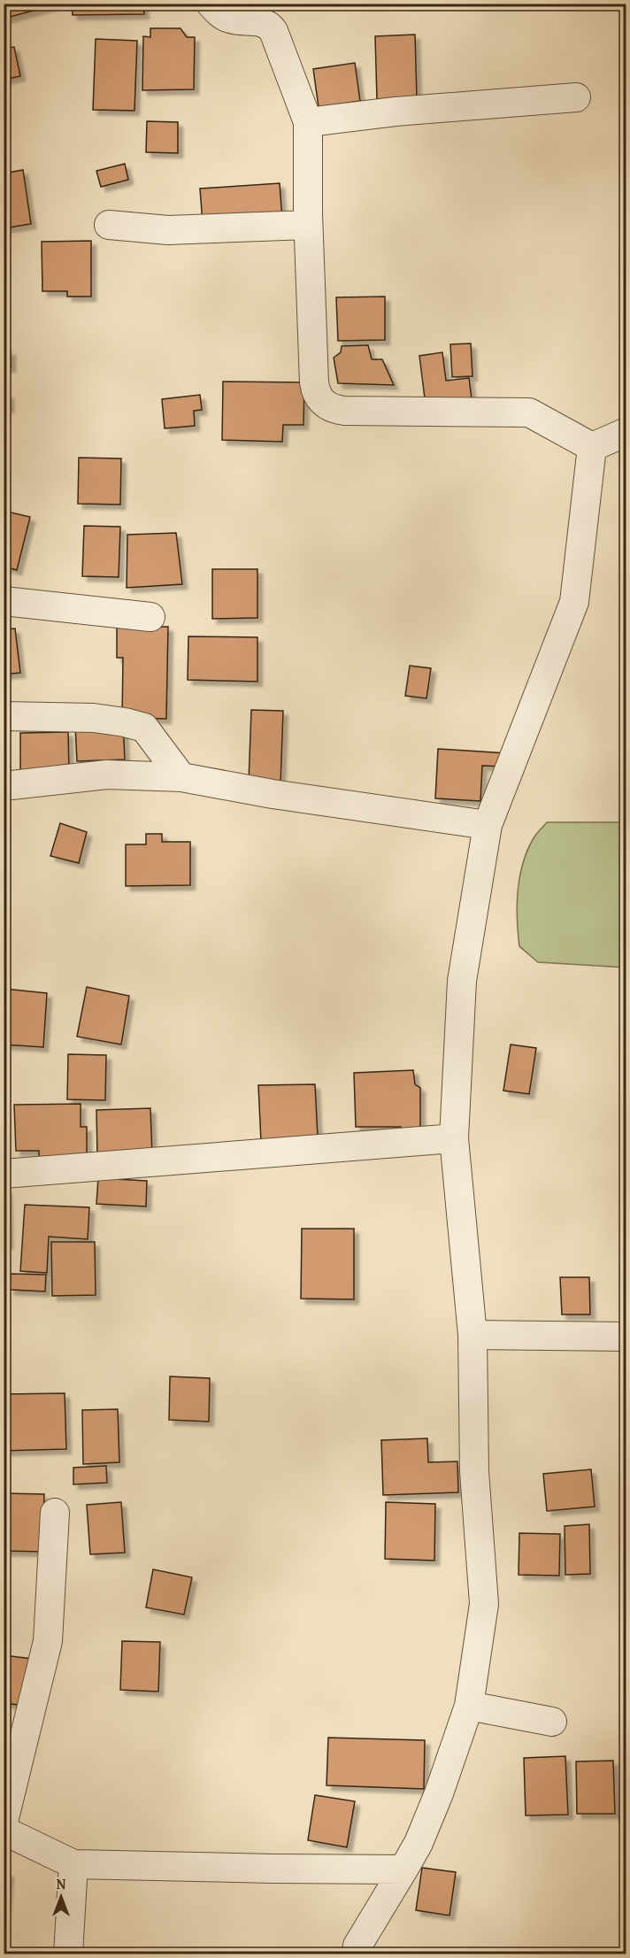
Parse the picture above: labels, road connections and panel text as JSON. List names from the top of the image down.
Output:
{
  "north": "top"
}
